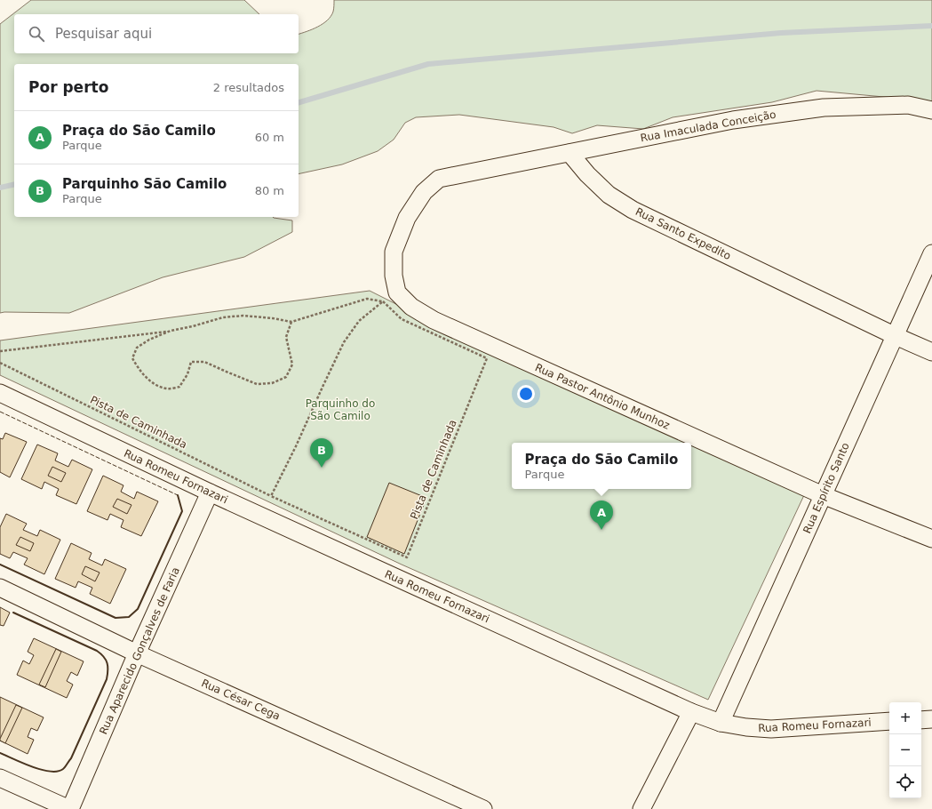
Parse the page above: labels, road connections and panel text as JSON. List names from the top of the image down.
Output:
{
  "streets": {
    "street": [
      "Rua Imaculada Conceição",
      "Rua Santo Expedito",
      "Rua Pastor Antônio Munhoz",
      "Rua Romeu Fornazari",
      "Rua Espírito Santo",
      "Rua Aparecido Gonçalves de Faria",
      "Rua César Cega"
    ],
    "path": ["Pista de Caminhada"]
  },
  "crossings": [
    ["Rua Imaculada Conceição", "Rua Santo Expedito"],
    ["Rua Imaculada Conceição", "Rua Pastor Antônio Munhoz"],
    ["Rua Santo Expedito", "Rua Pastor Antônio Munhoz"],
    ["Rua Santo Expedito", "Rua Espírito Santo"],
    ["Rua Pastor Antônio Munhoz", "Rua Espírito Santo"],
    ["Rua Romeu Fornazari", "Rua Espírito Santo"],
    ["Rua Romeu Fornazari", "Rua Aparecido Gonçalves de Faria"],
    ["Rua Aparecido Gonçalves de Faria", "Rua César Cega"]
  ],
  "parks": ["Parquinho do São Camilo"],
  "page": {
    "search": "Pesquisar aqui",
    "heading": ["Por perto", "2 resultados"],
    "list": [
      {
        "mark": "A",
        "name": "Praça do São Camilo",
        "note": "Parque",
        "value": "60 m"
      },
      {
        "mark": "B",
        "name": "Parquinho São Camilo",
        "note": "Parque",
        "value": "80 m"
      }
    ],
    "pins": ["B", "A"],
    "popup": ["Praça do São Camilo", "Parque"],
    "map_buttons": ["+", "−"]
  }
}
